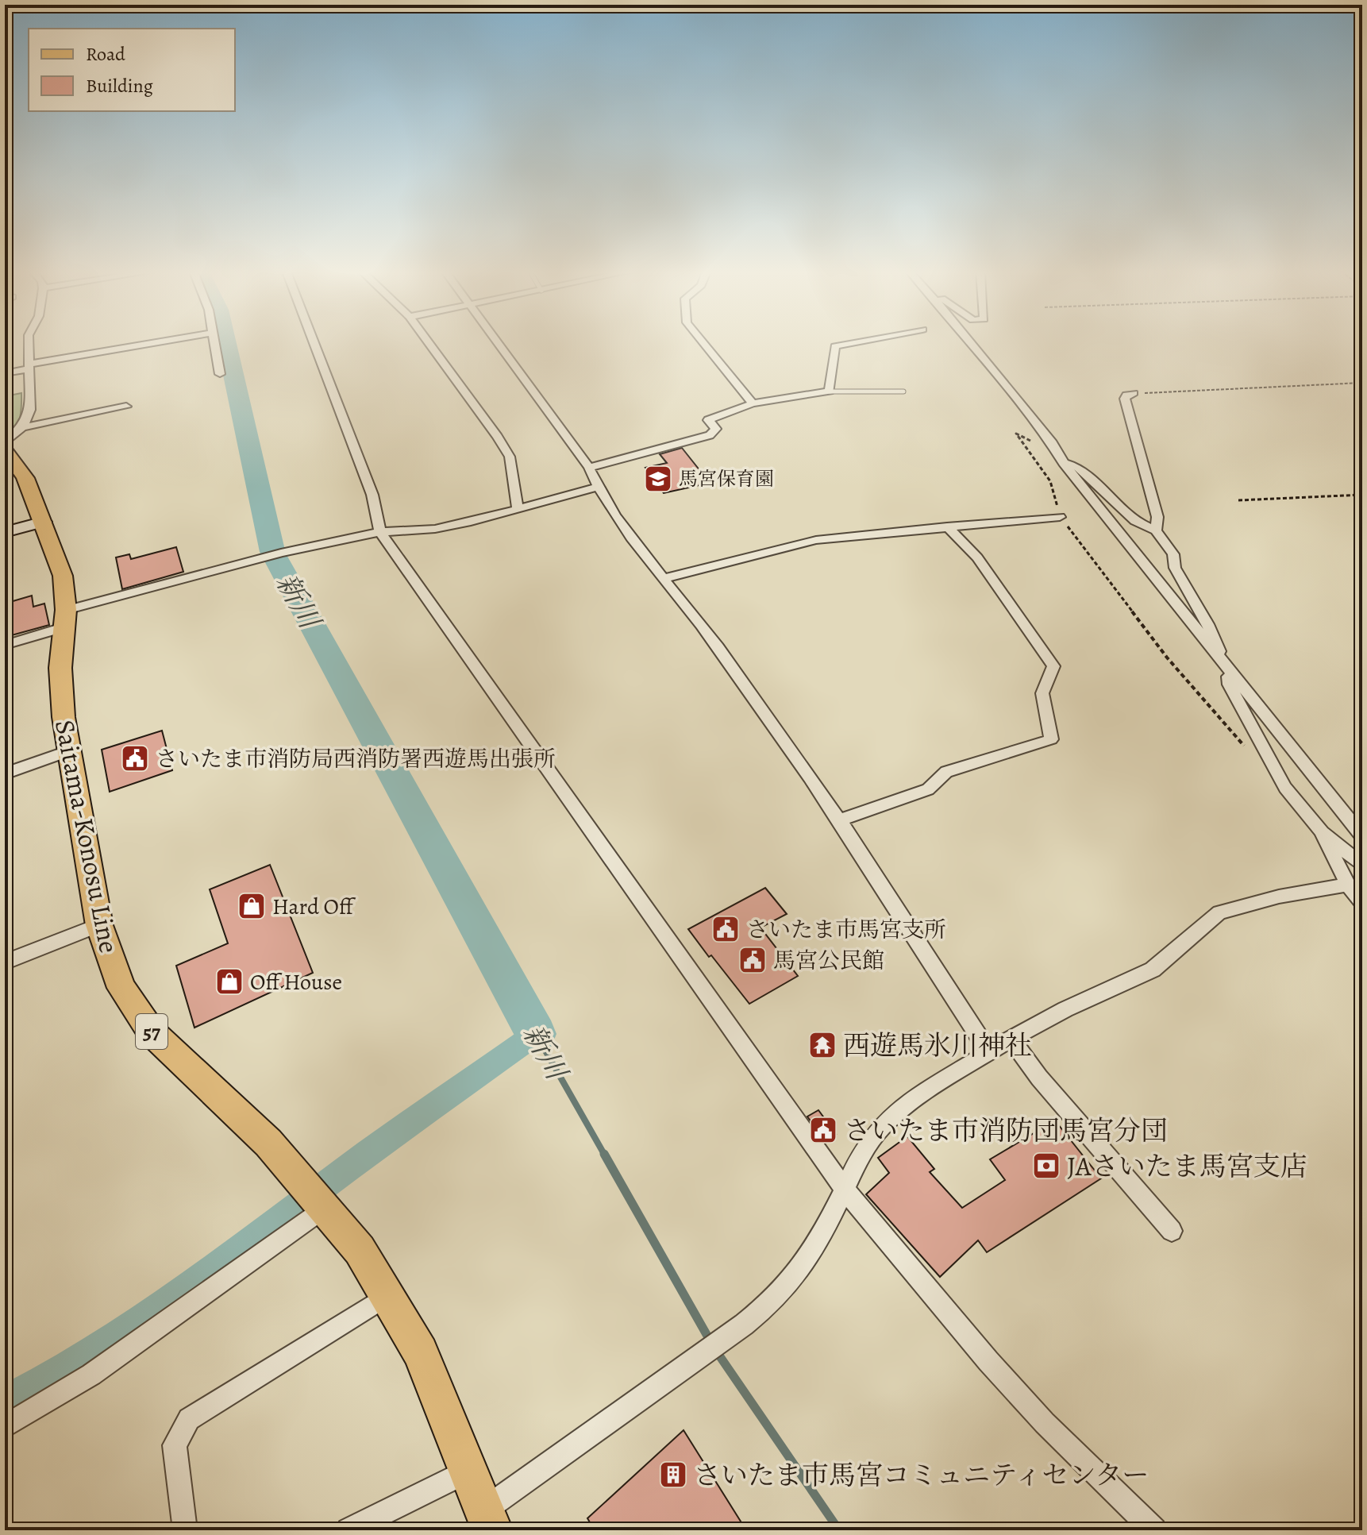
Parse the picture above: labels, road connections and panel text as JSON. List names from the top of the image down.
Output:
{
  "streets": {
    "main road": ["Saitama-Konosu Line", "57"]
  },
  "water": ["新川"],
  "places": {
    "school or university": ["馬宮保育園"],
    "public building": [
      "さいたま市消防局西消防署西遊馬出張所",
      "さいたま市馬宮支所",
      "馬宮公民館",
      "さいたま市消防団馬宮分団"
    ],
    "shop": ["Hard Off", "Off House"],
    "temple": ["西遊馬氷川神社"],
    "bank": ["JAさいたま馬宮支店"],
    "building": ["さいたま市馬宮コミュニティセンター"]
  },
  "legend": ["Road", "Building"]
}
